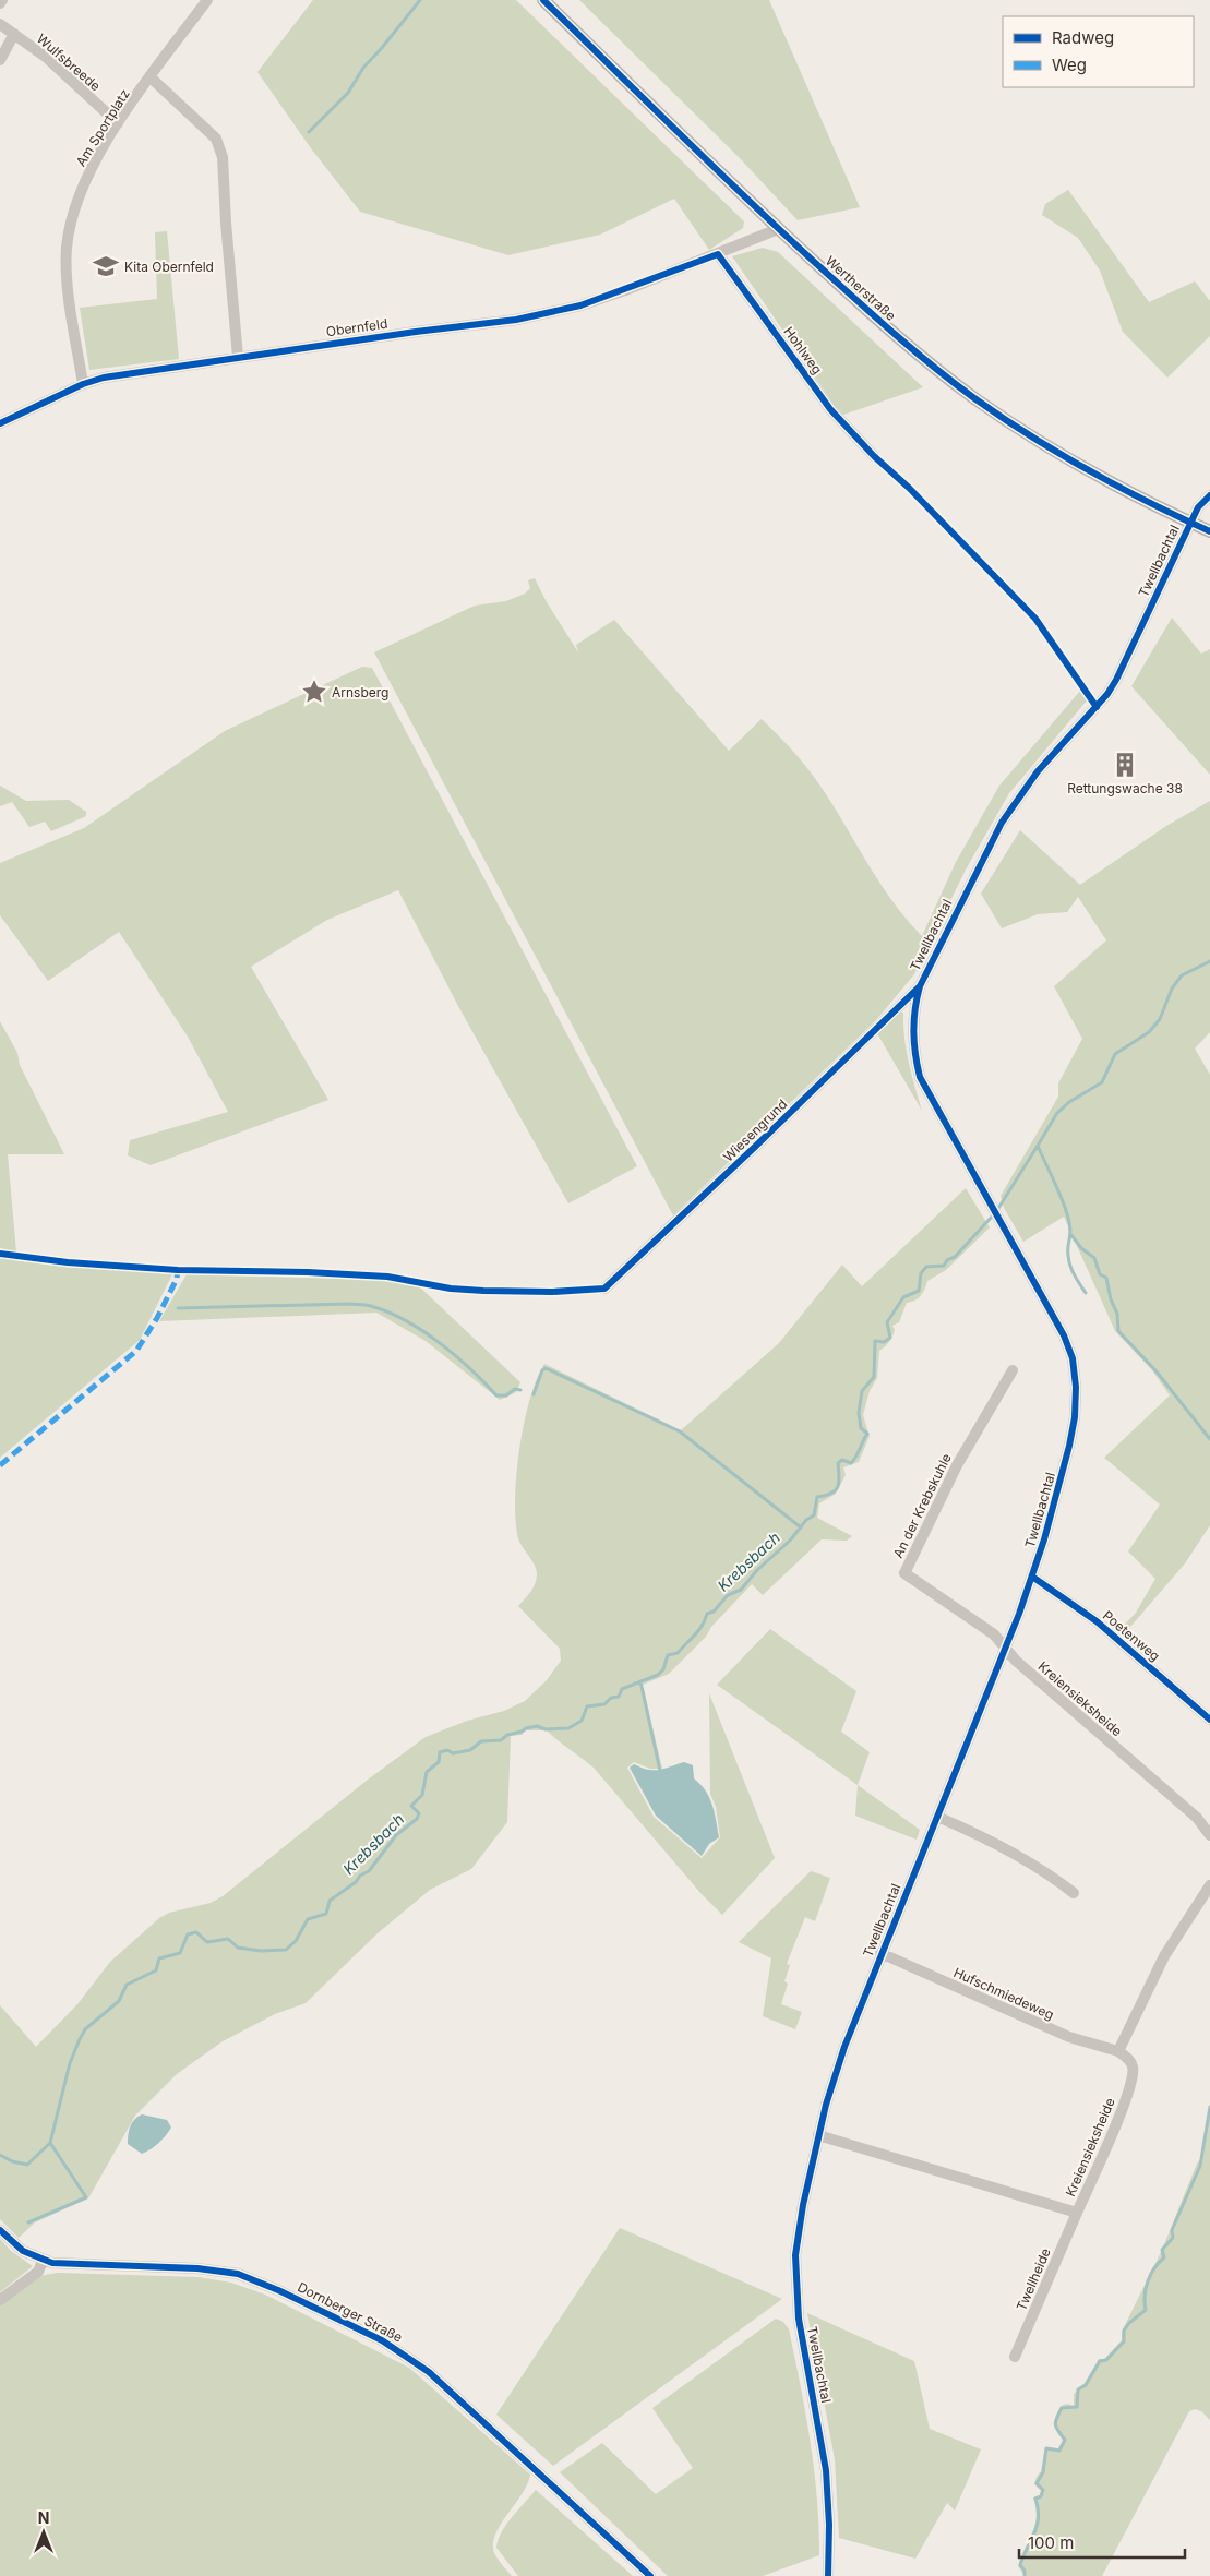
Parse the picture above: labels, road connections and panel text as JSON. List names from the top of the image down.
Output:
{
  "streets": {
    "main road": ["Wertherstraße"],
    "street": [
      "Wulfsbreede",
      "Am Sportplatz",
      "Obernfeld",
      "Hohlweg",
      "Twellbachtal",
      "Wiesengrund",
      "An der Krebskuhle",
      "Poetenweg",
      "Kreiensieksheide",
      "Hufschmiedeweg",
      "Twellheide",
      "Dornberger Straße"
    ]
  },
  "crossings": [
    ["Wulfsbreede", "Am Sportplatz"],
    ["Am Sportplatz", "Obernfeld"],
    ["Wertherstraße", "Obernfeld"],
    ["Wertherstraße", "Twellbachtal"],
    ["Obernfeld", "Hohlweg"],
    ["Twellbachtal", "Wiesengrund"],
    ["Twellbachtal", "An der Krebskuhle"],
    ["Twellbachtal", "Poetenweg"],
    ["Twellbachtal", "Kreiensieksheide"],
    ["Twellbachtal", "Hufschmiedeweg"],
    ["An der Krebskuhle", "Kreiensieksheide"],
    ["Kreiensieksheide", "Hufschmiedeweg"],
    ["Kreiensieksheide", "Twellheide"]
  ],
  "water": ["Krebsbach"],
  "places": {
    "school or university": ["Kita Obernfeld"],
    "place": ["Arnsberg"],
    "building": ["Rettungswache 38"]
  },
  "legend": ["Radweg", "Weg"],
  "scale_bar": "100 m",
  "north": "top"
}
